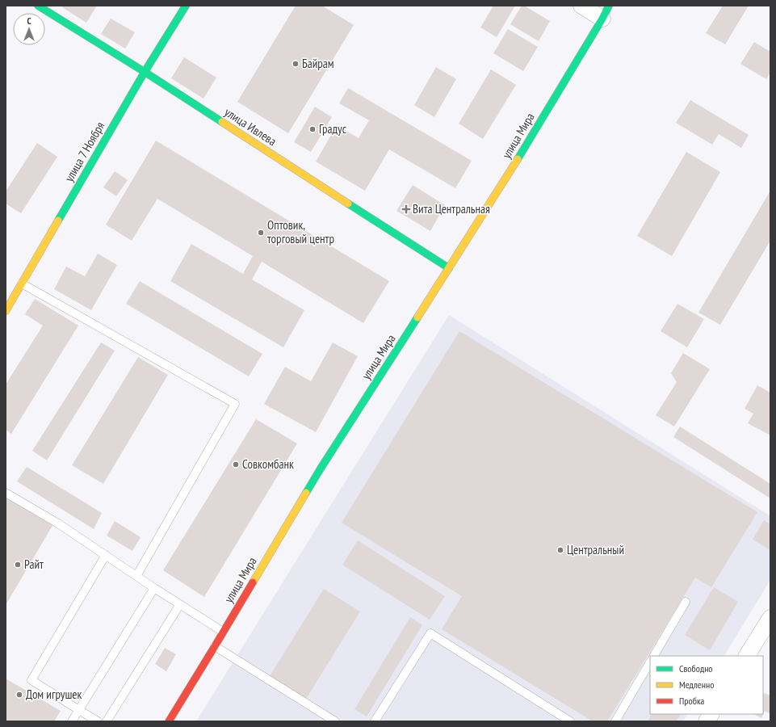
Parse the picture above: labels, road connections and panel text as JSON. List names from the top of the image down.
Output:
{
  "streets": {
    "street": ["улица Ивлева", "улица Мира", "улица 7 Ноября"]
  },
  "crossings": [
    ["улица Ивлева", "улица Мира"],
    ["улица Ивлева", "улица 7 Ноября"]
  ],
  "places": {
    "other": [
      "Байрам",
      "Градус",
      "Оптовик, торговый центр",
      "Совкомбанк",
      "Центральный",
      "Райт",
      "Дом игрушек"
    ],
    "health": ["Вита Центральная"]
  },
  "legend": ["Свободно", "Медленно", "Пробка"],
  "north": "top"
}
